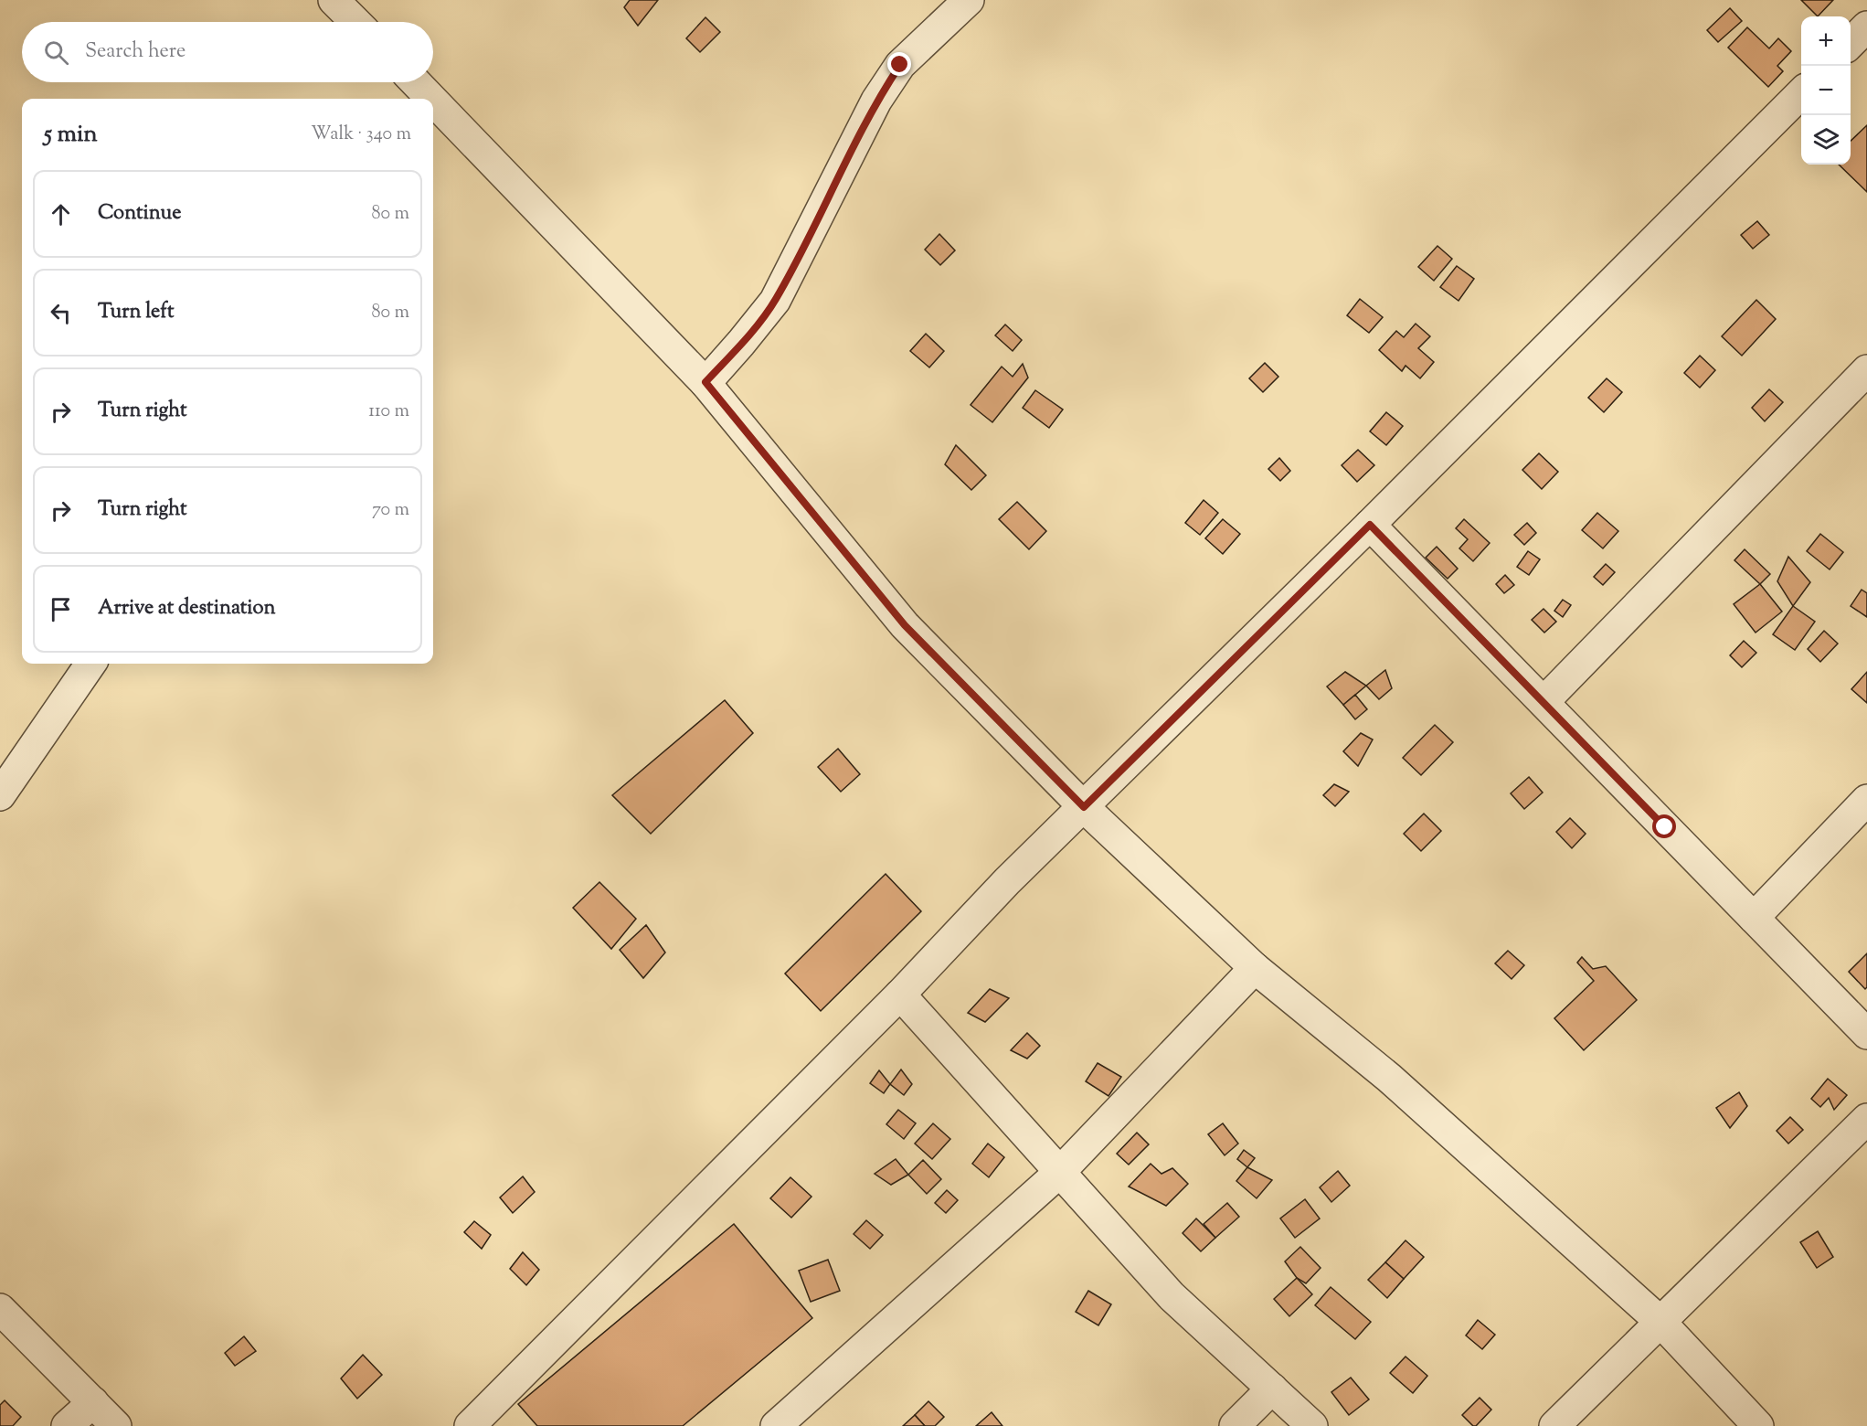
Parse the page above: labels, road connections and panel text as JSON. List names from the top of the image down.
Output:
{
  "page": {
    "map_buttons": ["+", "−"],
    "search": "Search here",
    "heading": ["5 min", "Walk · 340 m"],
    "list": [
      ["Continue", "80 m"],
      ["Turn left", "80 m"],
      ["Turn right", "110 m"],
      ["Turn right", "70 m"],
      "Arrive at destination"
    ]
  }
}
